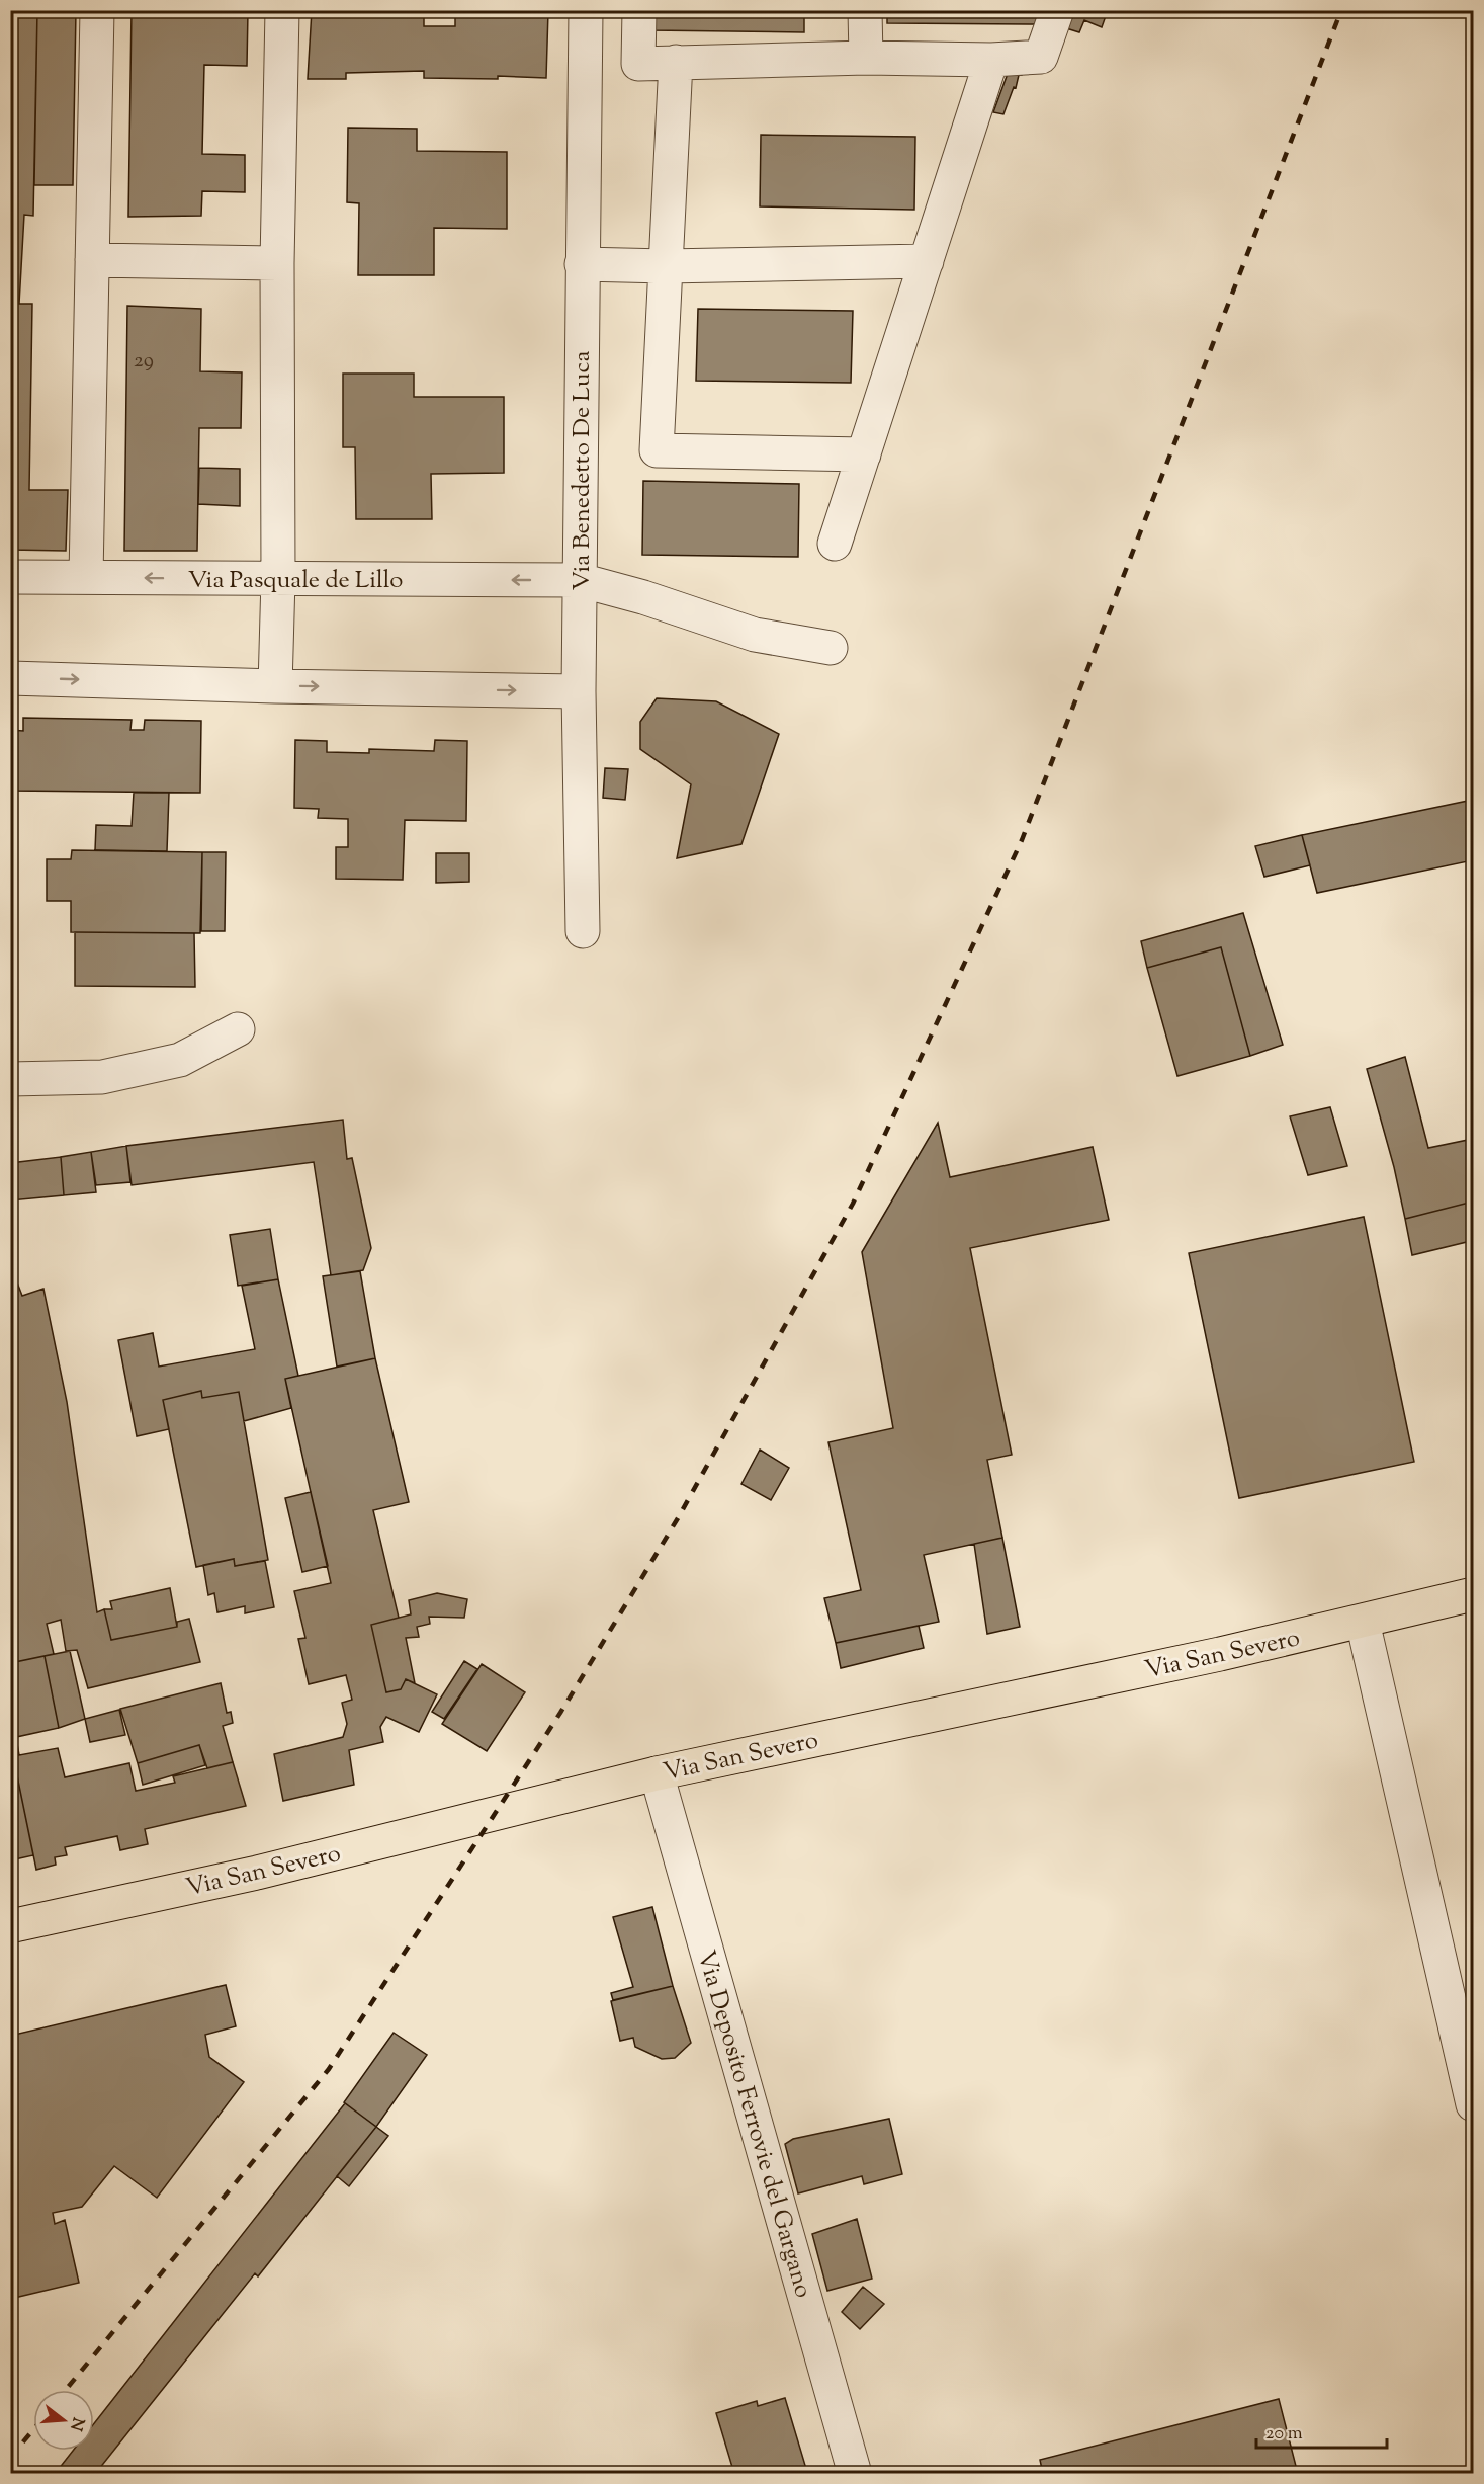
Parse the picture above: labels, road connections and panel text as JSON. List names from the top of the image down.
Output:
{
  "streets": {
    "main road": ["Via San Severo"],
    "street": ["Via Benedetto De Luca", "Via Pasquale de Lillo", "Via Deposito Ferrovie del Gargano"]
  },
  "crossings": [
    ["Via Benedetto De Luca", "Via Pasquale de Lillo"],
    ["Via San Severo", "Via Deposito Ferrovie del Gargano"]
  ],
  "house_numbers": ["29"],
  "scale_bar": "20 m",
  "north": "right"
}
